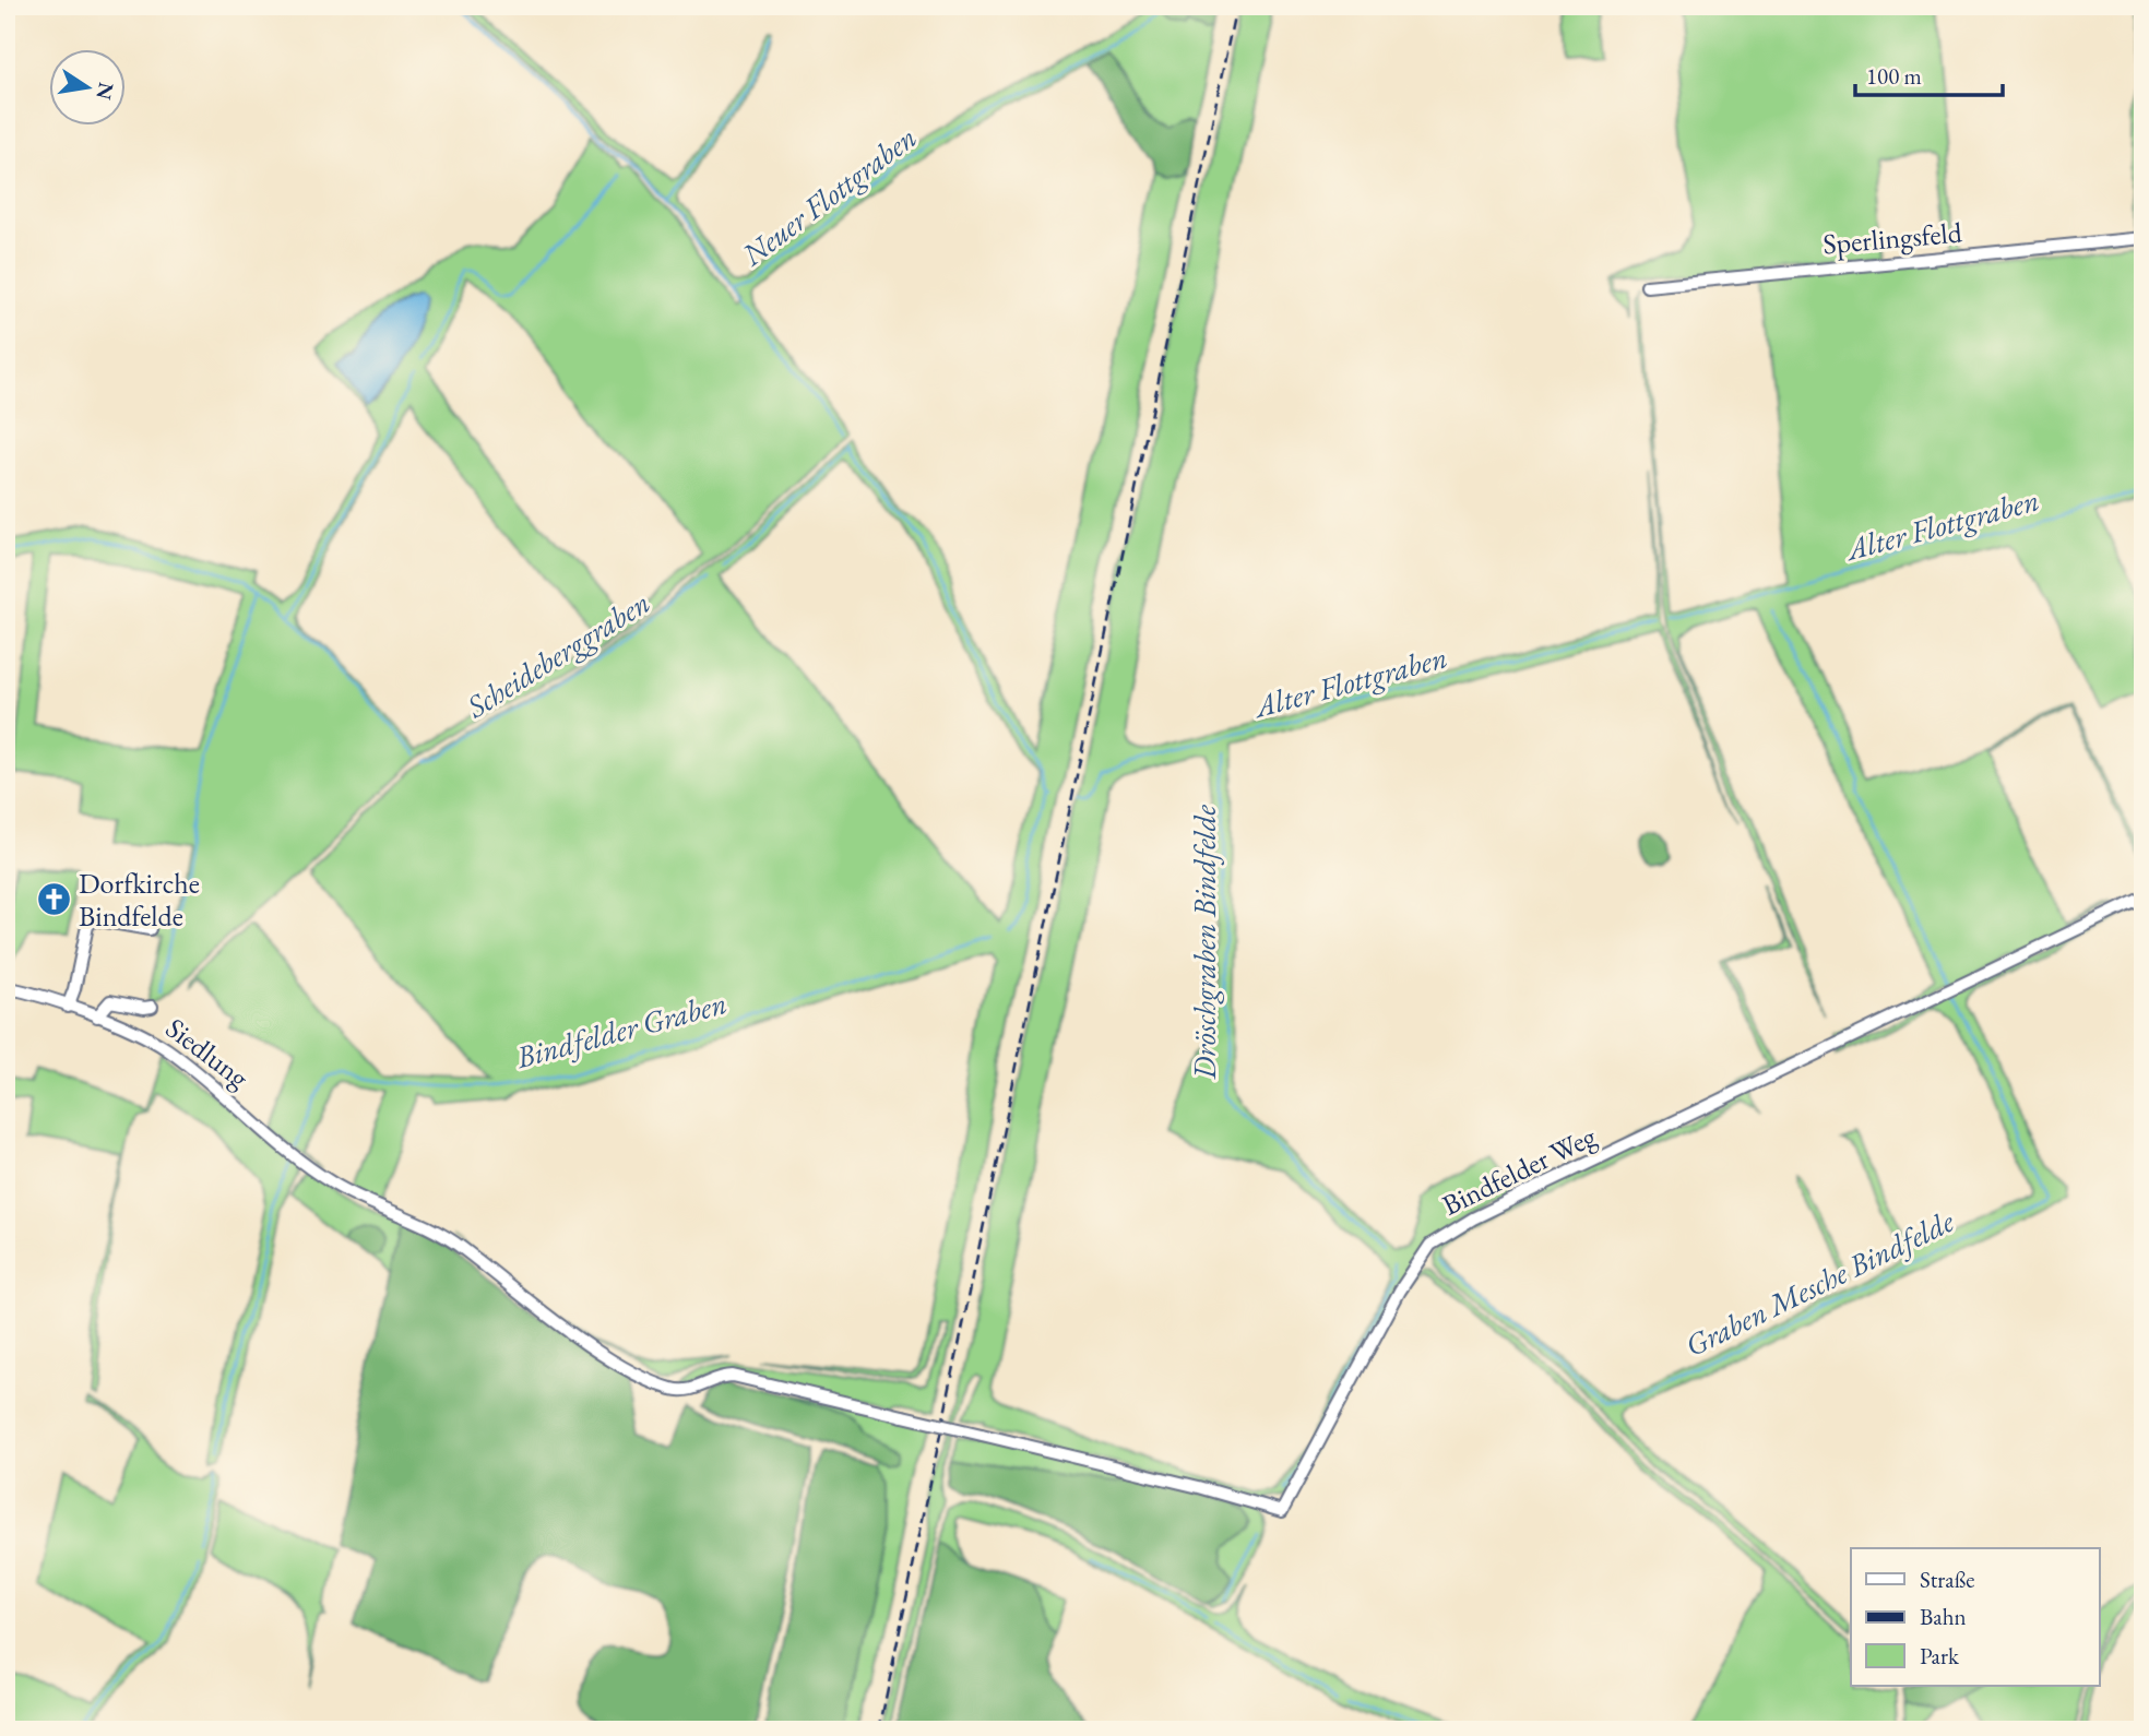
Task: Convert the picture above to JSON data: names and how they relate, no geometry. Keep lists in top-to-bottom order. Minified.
{"streets":{"street":["Sperlingsfeld","Siedlung","Bindfelder Weg"]},"crossings":[["Siedlung","Bindfelder Weg"]],"water":["Neuer Flottgraben","Alter Flottgraben","Scheideberggraben","Dröschgraben Bindfelde","Bindfelder Graben","Graben Mesche Bindfelde"],"places":{"church":["Dorfkirche Bindfelde"]},"legend":["Straße","Bahn","Park"],"scale_bar":"100 m","north":"right"}
